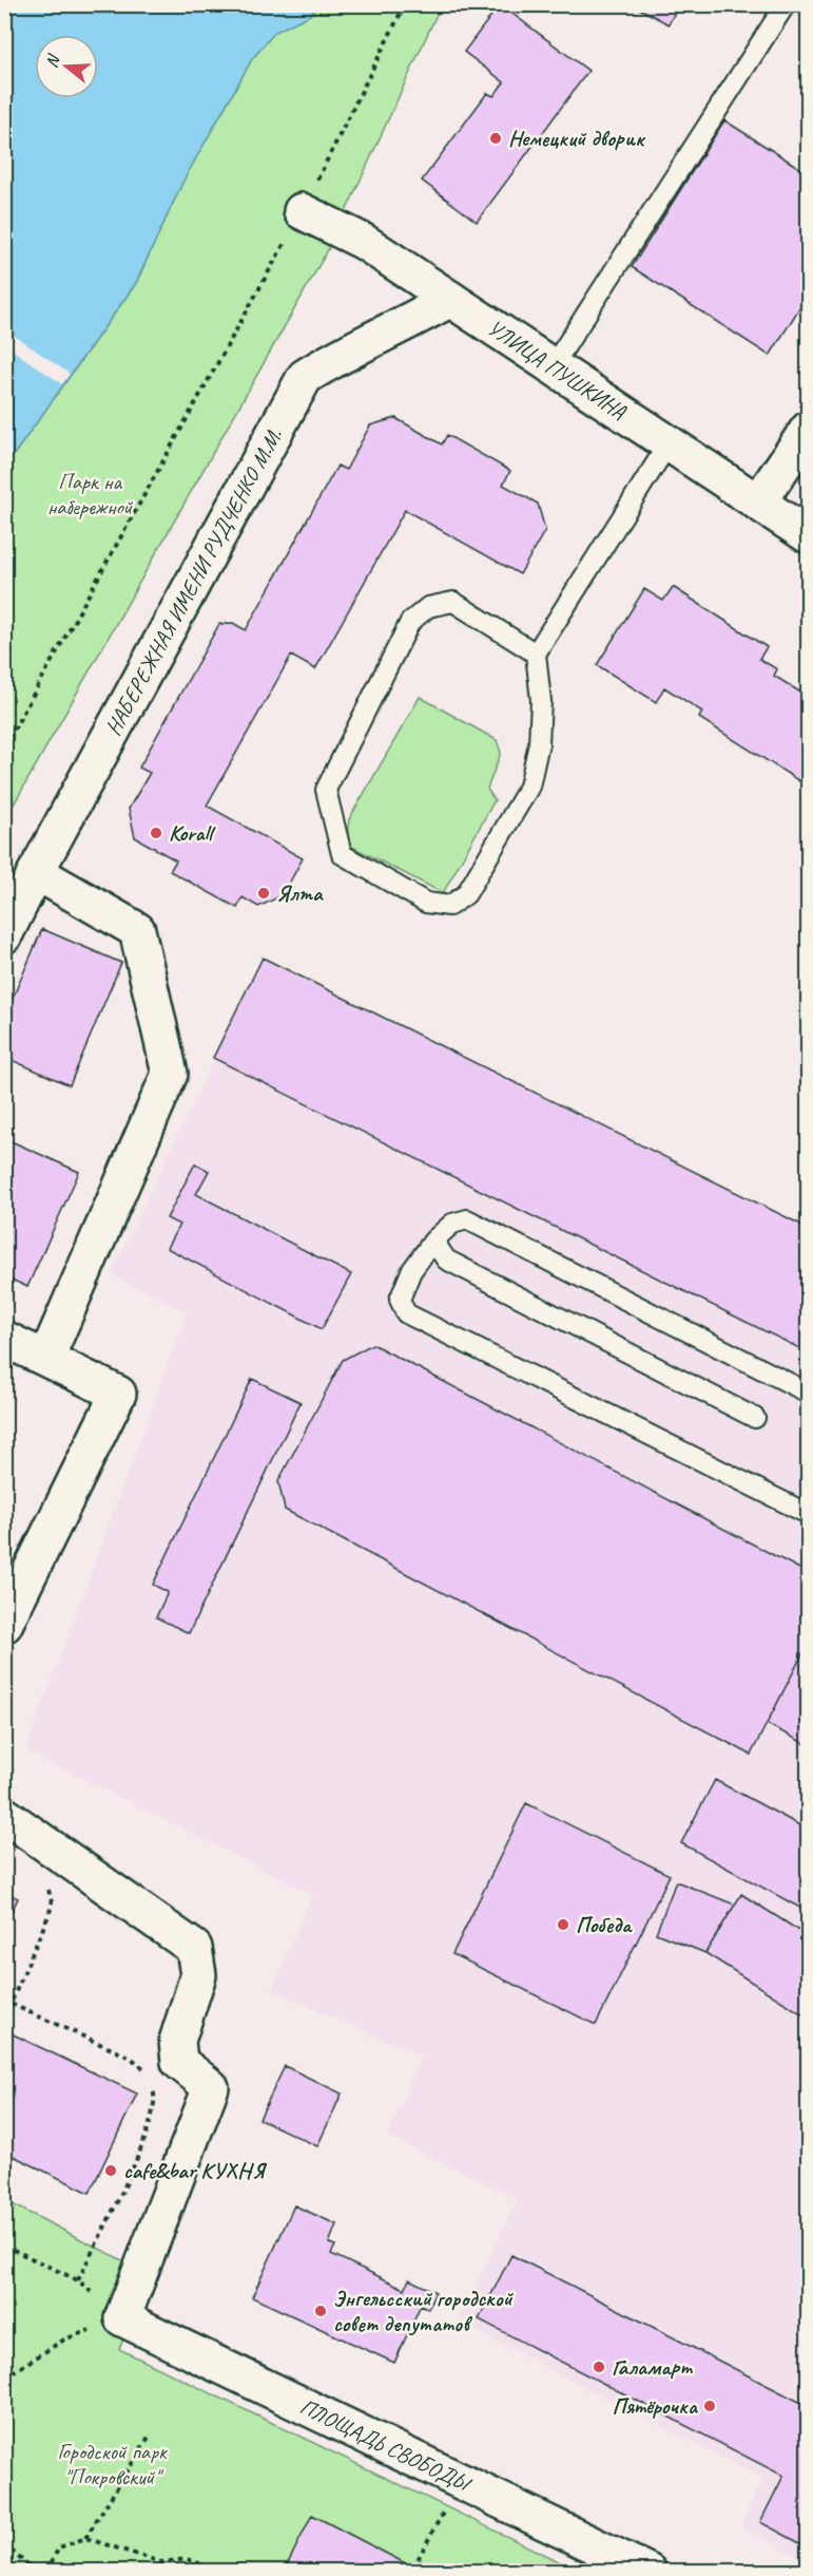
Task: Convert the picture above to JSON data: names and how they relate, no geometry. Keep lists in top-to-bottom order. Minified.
{"streets":{"street":["УЛИЦА ПУШКИНА","НАБЕРЕЖНАЯ ИМЕНИ РУДЧЕНКО М.М.","ПЛОЩАДЬ СВОБОДЫ"]},"crossings":[["УЛИЦА ПУШКИНА","НАБЕРЕЖНАЯ ИМЕНИ РУДЧЕНКО М.М."]],"parks":["Парк на набережной","Городской парк \"Покровский\""],"places":["Немецкий дворик","Korall","Ялта","Победа","cafe&bar КУХНЯ","Энгельсский городской совет депутатов","Галамарт","Пятёрочка"],"north":"left"}
